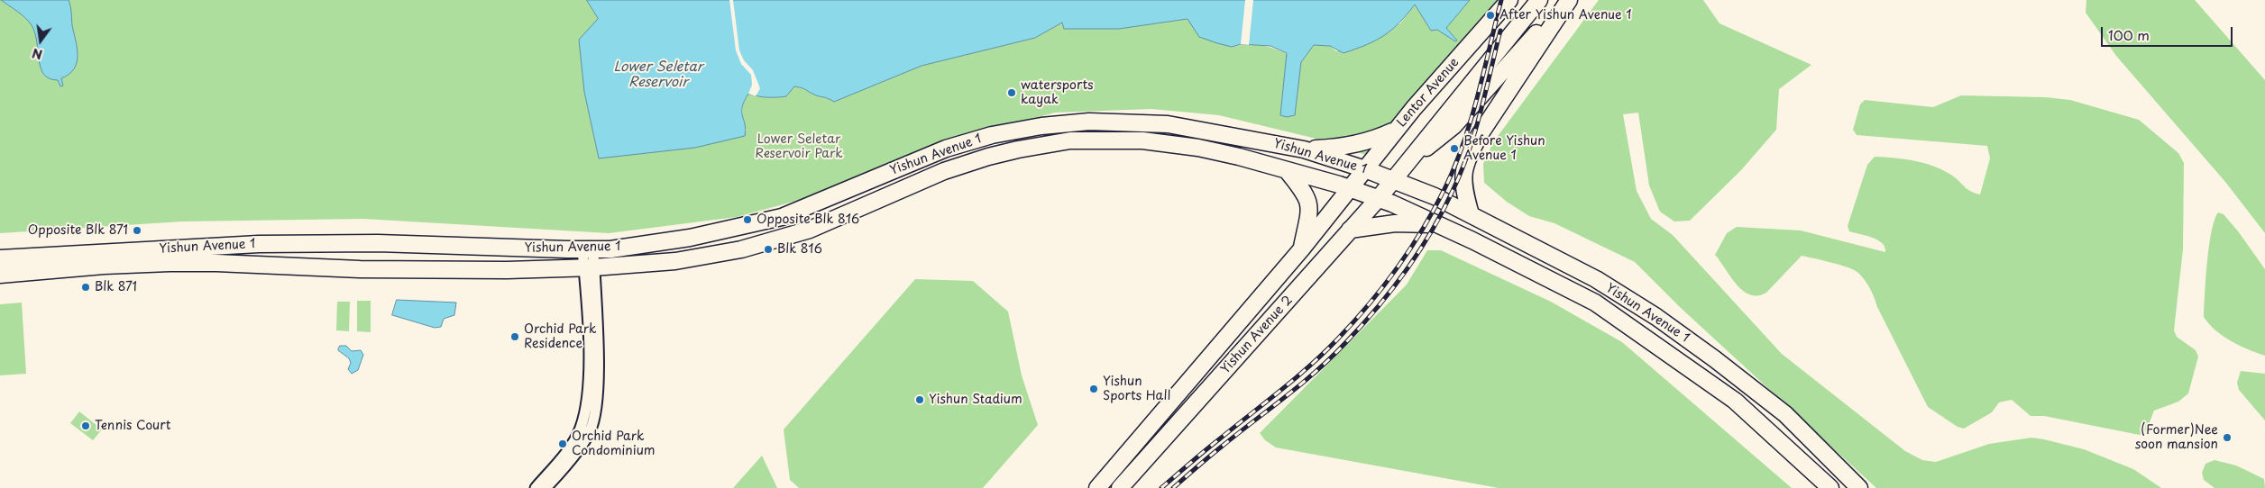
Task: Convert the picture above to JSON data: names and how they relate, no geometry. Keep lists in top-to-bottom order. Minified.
{"streets":{"main road":["Lentor Avenue","Yishun Avenue 1","Yishun Avenue 2"]},"crossings":[["Lentor Avenue","Yishun Avenue 1"],["Lentor Avenue","Yishun Avenue 2"],["Yishun Avenue 1","Yishun Avenue 2"]],"water":["Lower Seletar Reservoir"],"parks":["Lower Seletar Reservoir Park"],"places":["After Yishun Avenue 1","watersports kayak","Before Yishun Avenue 1","Opposite Blk 816","Opposite Blk 871","Blk 816","Blk 871","Orchid Park Residence","Yishun Sports Hall","Yishun Stadium","Tennis Court","(Former)Nee soon mansion","Orchid Park Condominium"],"scale_bar":"100 m","north":"bottom"}
